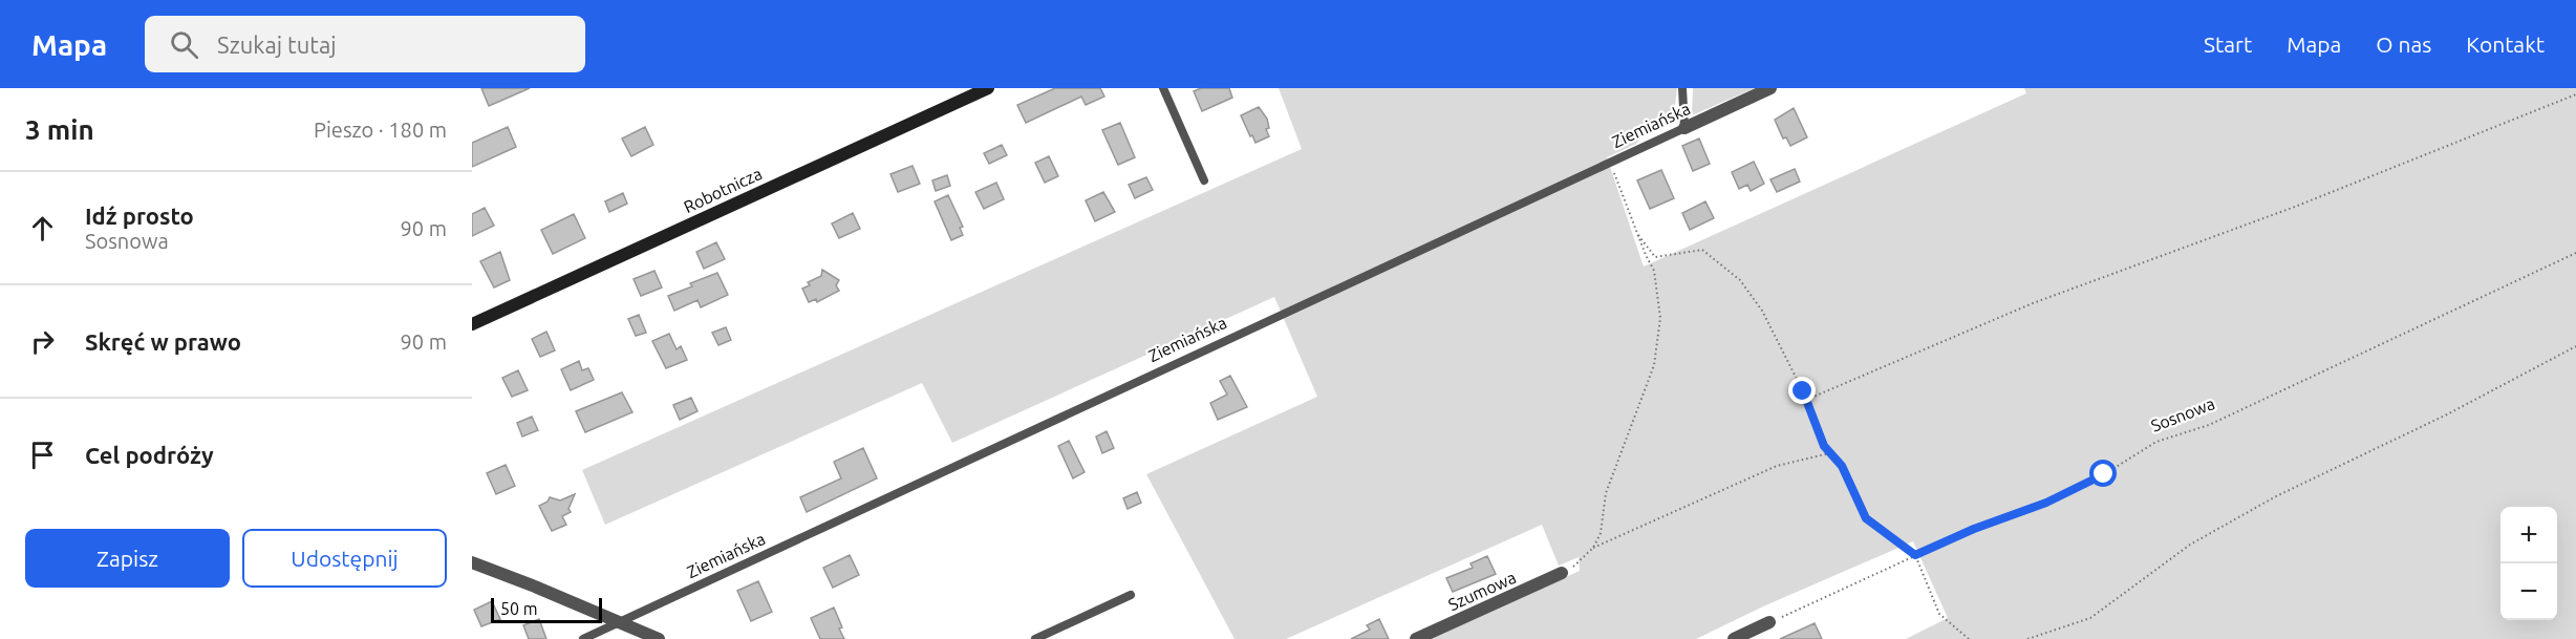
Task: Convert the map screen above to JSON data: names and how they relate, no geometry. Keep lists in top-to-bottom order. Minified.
{"streets":{"street":["Ziemiańska","Robotnicza","Szumowa"],"path":["Sosnowa"]},"scale_bar":"50 m","page":{"header":"Mapa","search":"Szukaj tutaj","nav":["Start","Mapa","O nas","Kontakt"],"heading":["3 min","Pieszo · 180 m"],"list":[["Idź prosto","Sosnowa","90 m"],["Skręć w prawo","90 m"],"Cel podróży"],"map_buttons":["+","−"],"buttons":["Zapisz","Udostępnij"],"scale":"50 m"}}
